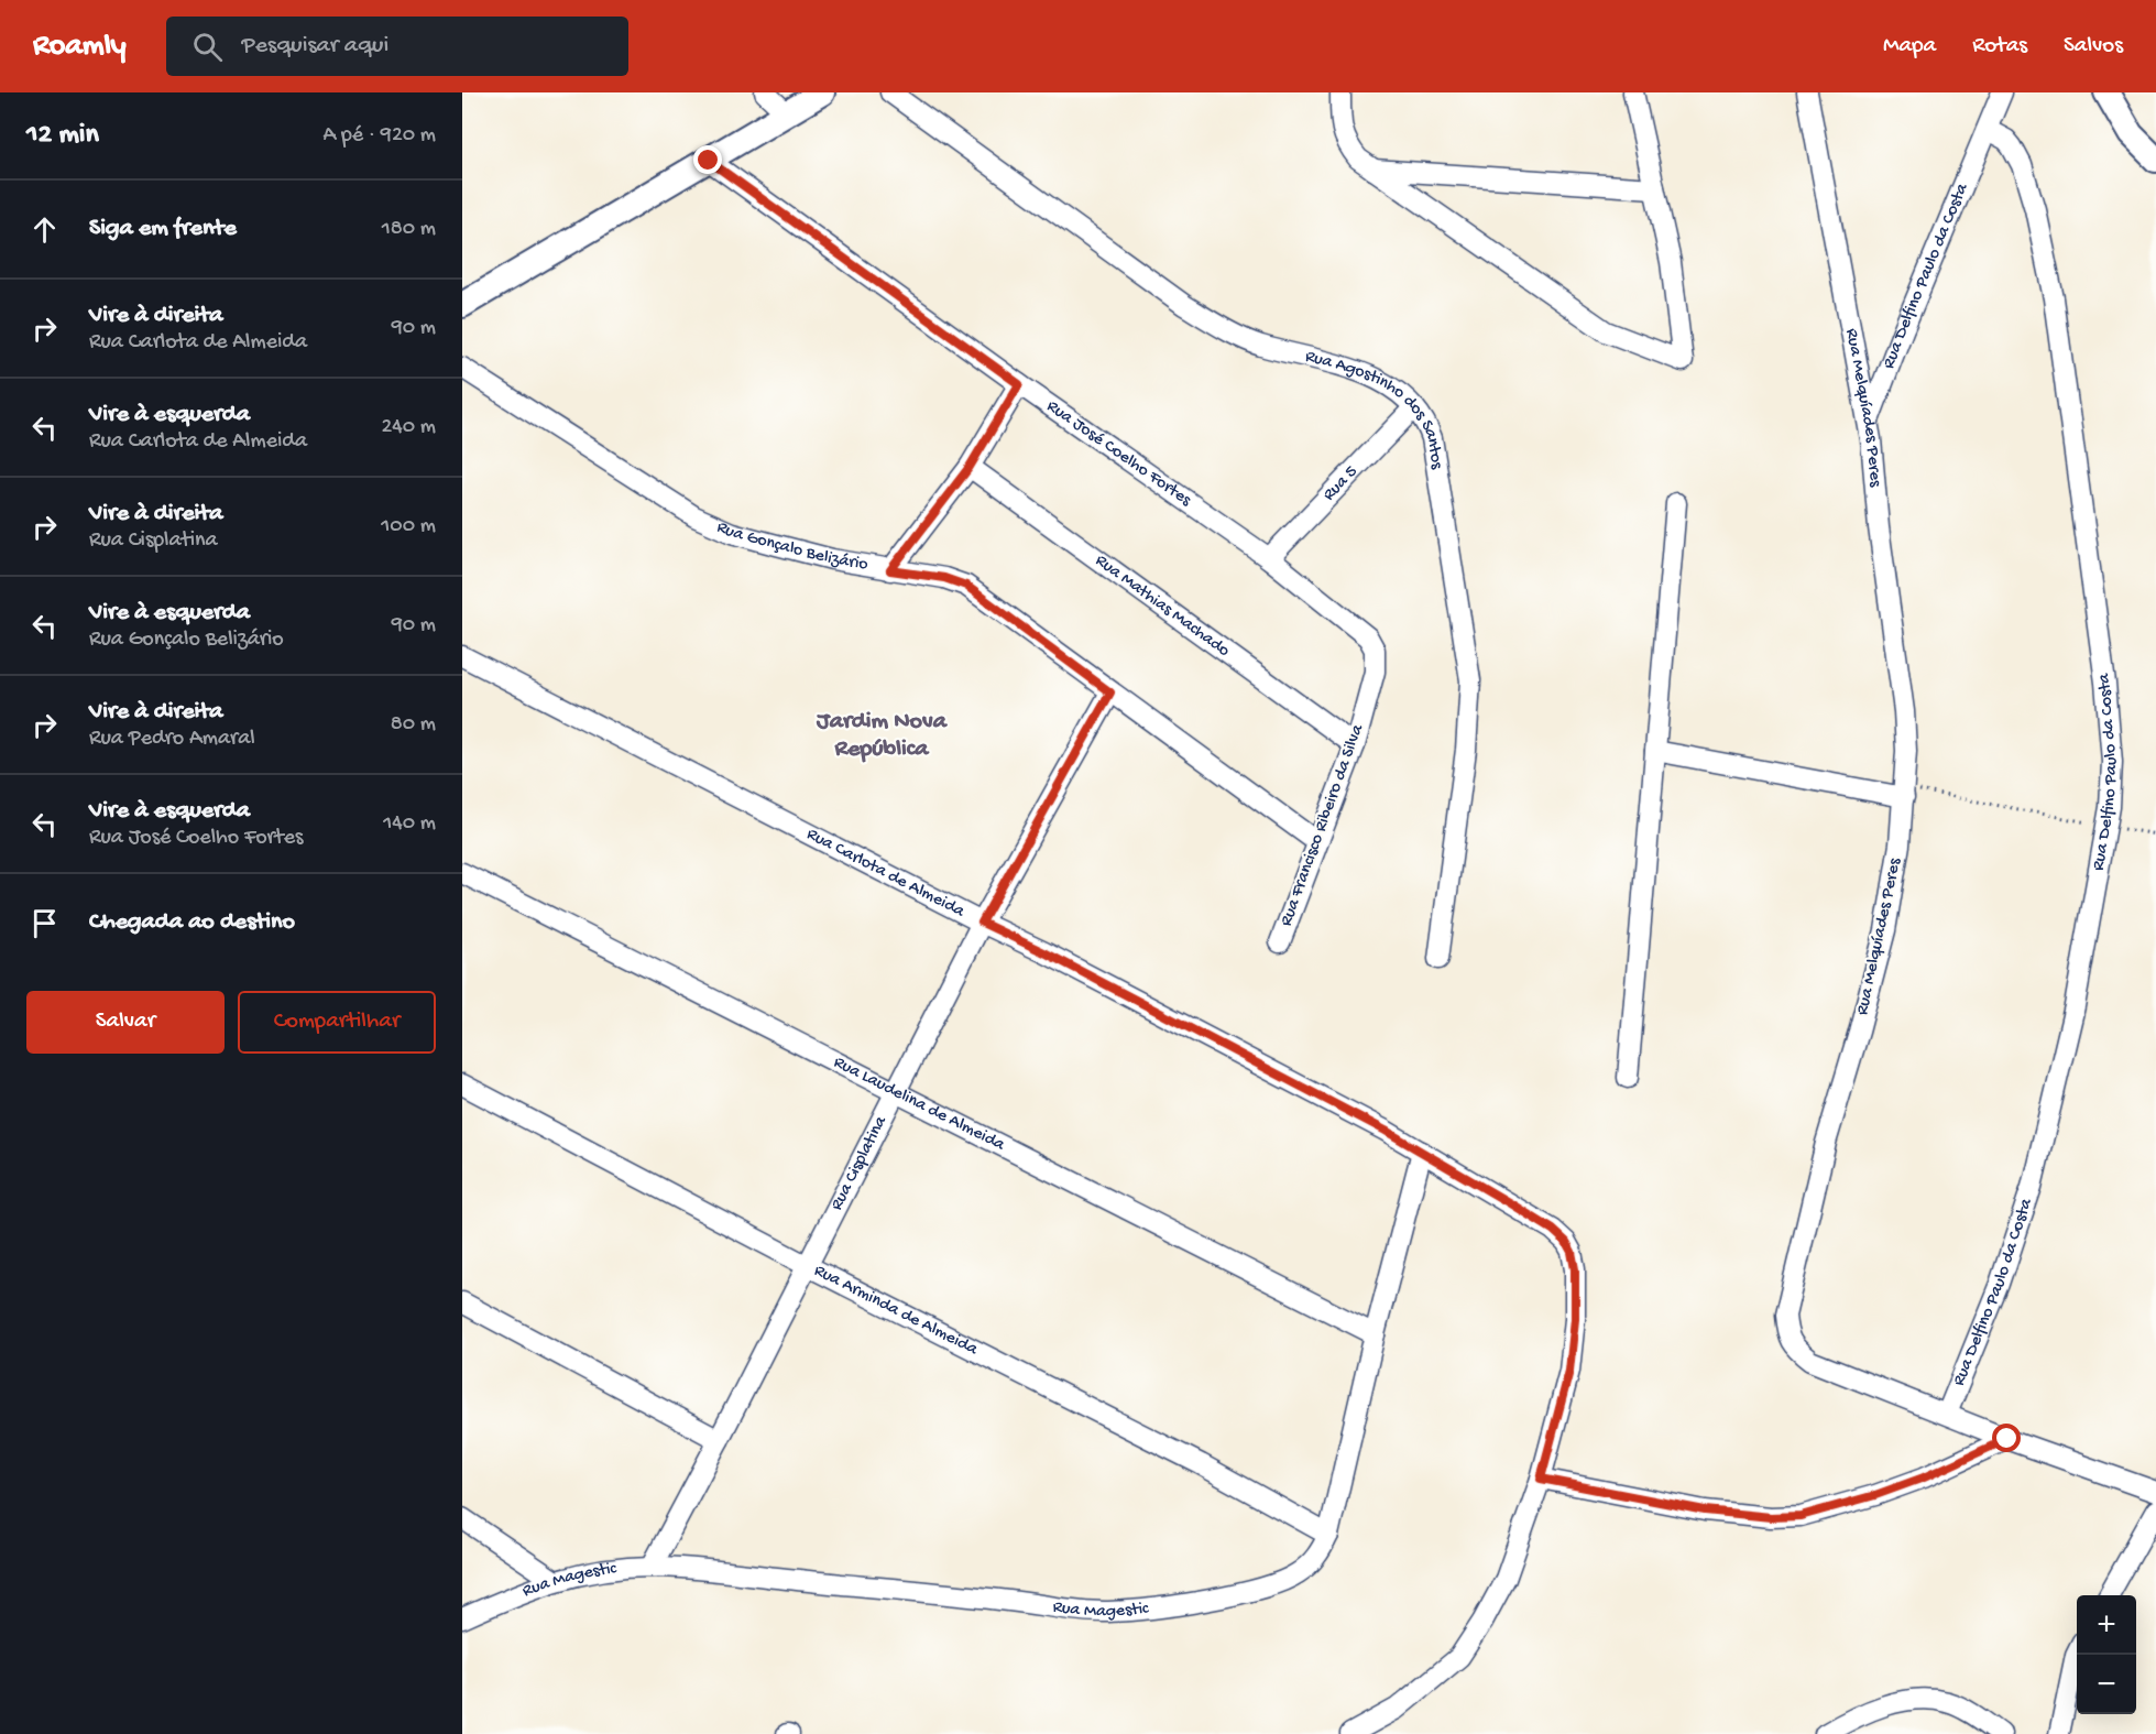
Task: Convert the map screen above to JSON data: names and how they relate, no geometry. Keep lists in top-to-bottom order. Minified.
{"streets":{"street":["Rua Delfino Paulo da Costa","Rua Melquíades Peres","Rua Agostinho dos Santos","Rua José Coelho Fortes","Rua 5","Rua Gonçalo Belizário","Rua Mathias Machado","Rua Francisco Ribeiro da Silva","Rua Carlota de Almeida","Rua Laudelina de Almeida","Rua Cisplatina","Rua Arminda de Almeida","Rua Magestic"]},"crossings":[["Rua Delfino Paulo da Costa","Rua Melquíades Peres"],["Rua Agostinho dos Santos","Rua 5"],["Rua José Coelho Fortes","Rua 5"],["Rua José Coelho Fortes","Rua Francisco Ribeiro da Silva"],["Rua Gonçalo Belizário","Rua Francisco Ribeiro da Silva"],["Rua Gonçalo Belizário","Rua Cisplatina"],["Rua Mathias Machado","Rua Francisco Ribeiro da Silva"],["Rua Carlota de Almeida","Rua Cisplatina"],["Rua Carlota de Almeida","Rua Magestic"],["Rua Laudelina de Almeida","Rua Cisplatina"],["Rua Laudelina de Almeida","Rua Magestic"],["Rua Cisplatina","Rua Arminda de Almeida"],["Rua Cisplatina","Rua Magestic"],["Rua Arminda de Almeida","Rua Magestic"]],"districts":["Jardim Nova República"],"page":{"header":"Roamly","search":"Pesquisar aqui","nav":["Mapa","Rotas","Salvos"],"heading":["12 min","A pé · 920 m"],"list":[["Siga em frente","180 m"],["Vire à direita","Rua Carlota de Almeida","90 m"],["Vire à esquerda","Rua Carlota de Almeida","240 m"],["Vire à direita","Rua Cisplatina","100 m"],["Vire à esquerda","Rua Gonçalo Belizário","90 m"],["Vire à direita","Rua Pedro Amaral","80 m"],["Vire à esquerda","Rua José Coelho Fortes","140 m"],"Chegada ao destino"],"buttons":["Salvar","Compartilhar"],"map_buttons":["+","−"]}}
